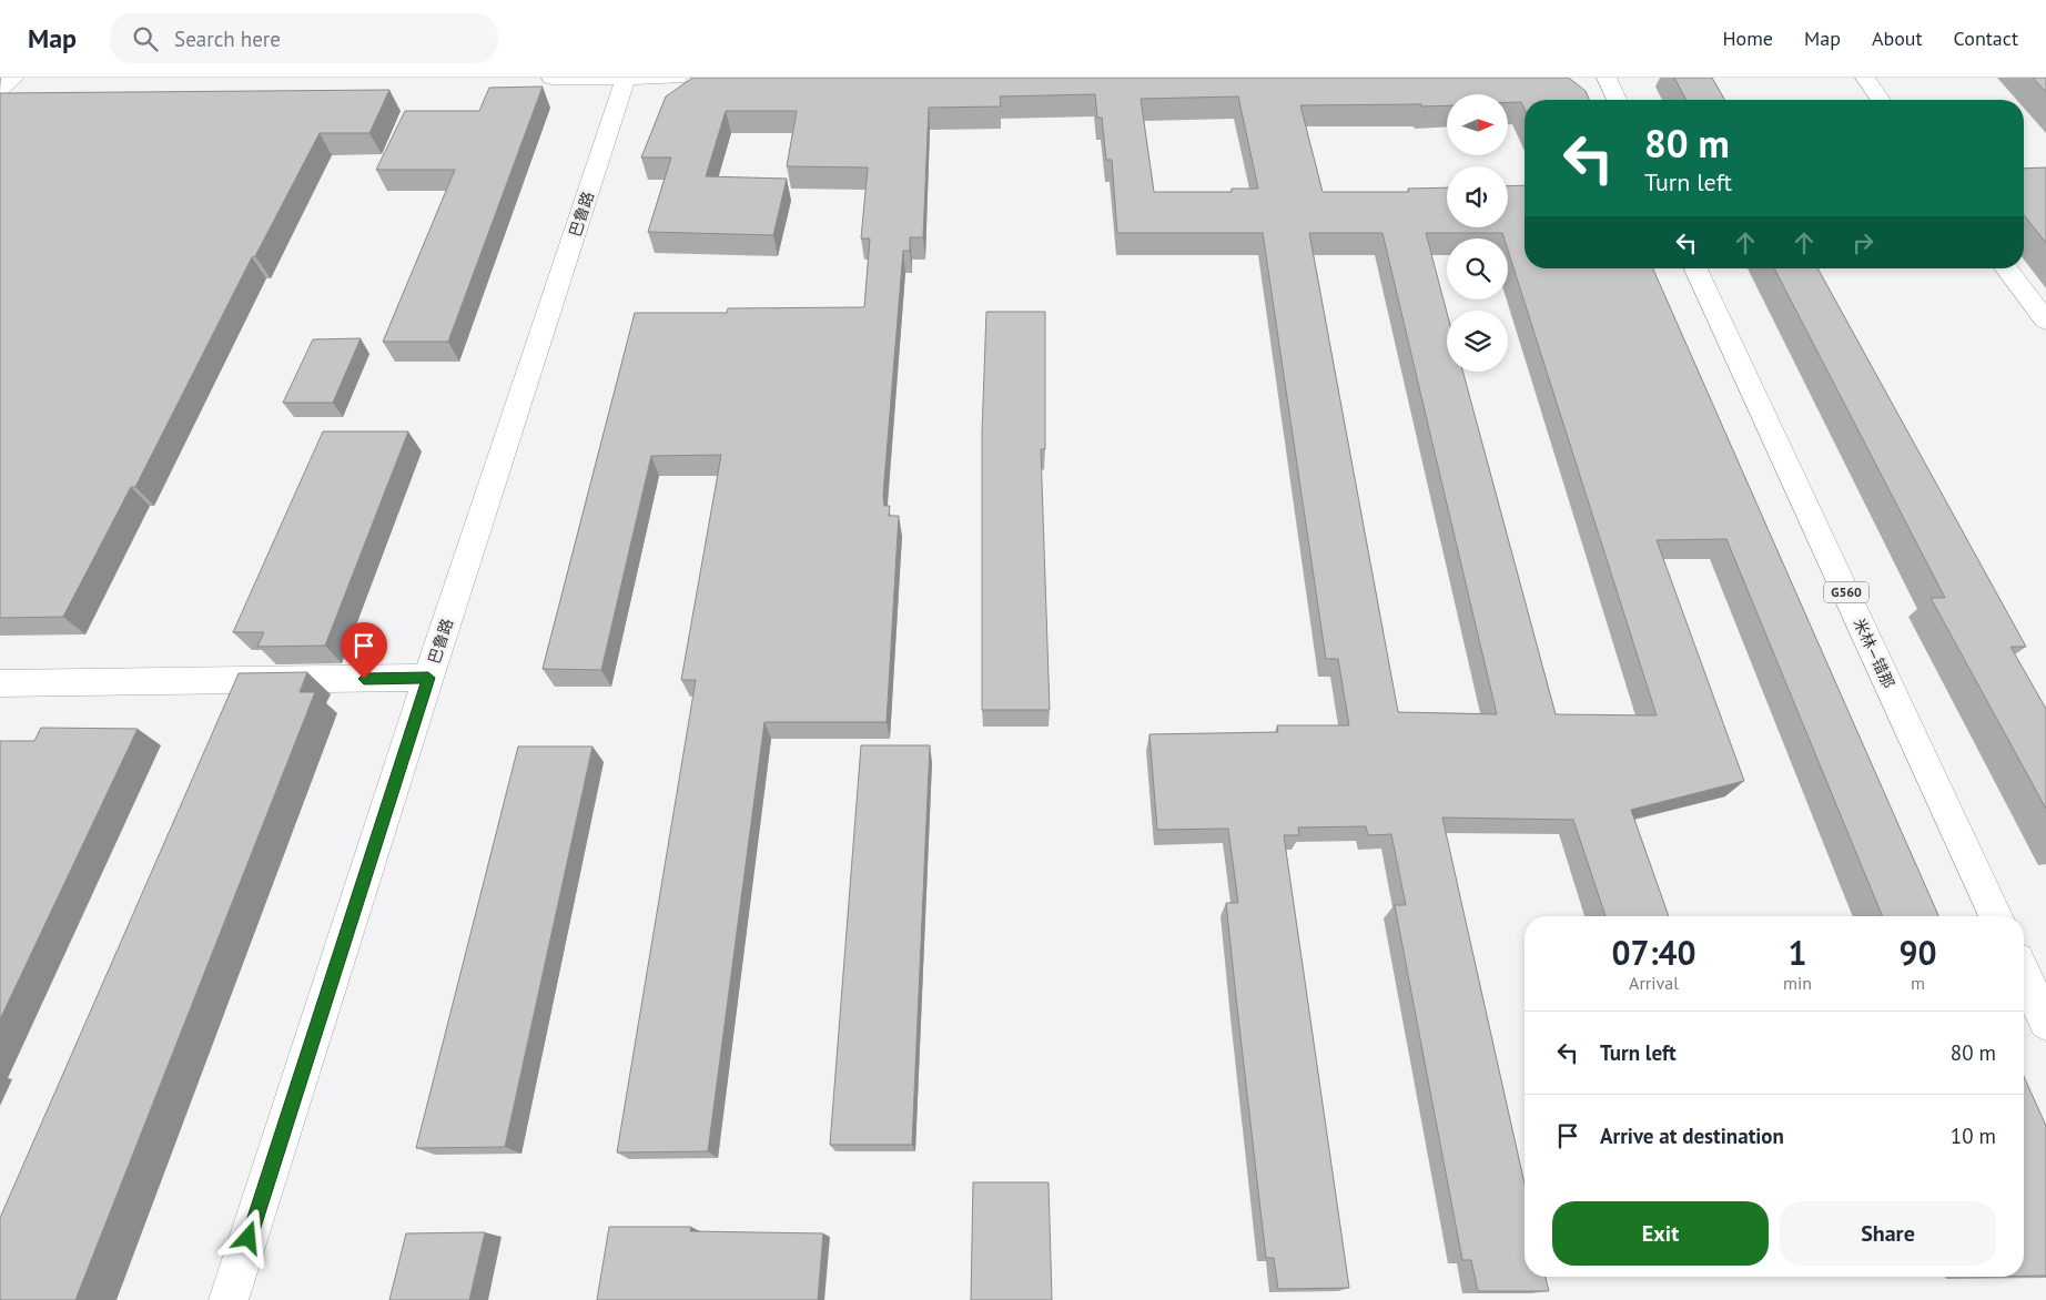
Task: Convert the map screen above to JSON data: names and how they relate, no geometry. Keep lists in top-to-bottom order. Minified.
{"streets":{"main road":["巴鲁路","G560","米林—错那"]},"north":"right","page":{"header":"Map","search":"Search here","nav":["Home","Map","About","Contact"],"turn":["80 m","Turn left"],"eta":["07:40","Arrival","1","min","90","m"],"list":[{"name":"Turn left","value":"80 m"},{"name":"Arrive at destination","value":"10 m"}],"buttons":["Exit","Share"]}}
